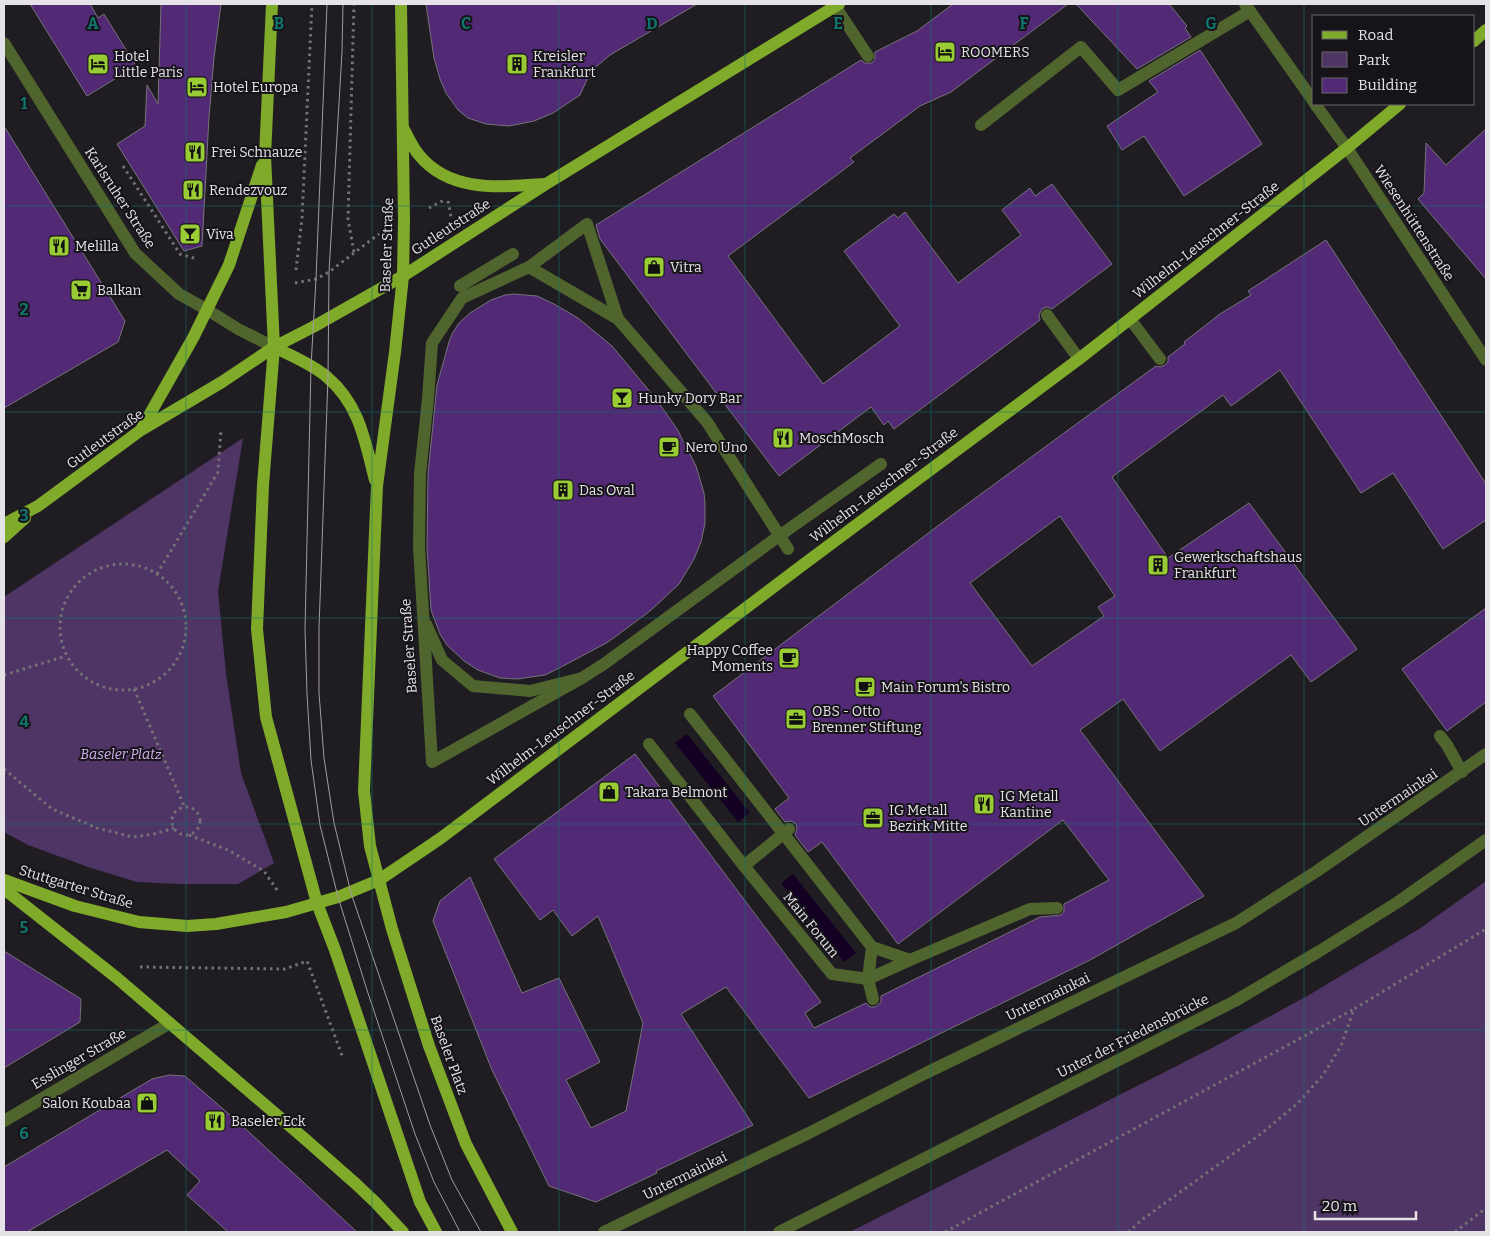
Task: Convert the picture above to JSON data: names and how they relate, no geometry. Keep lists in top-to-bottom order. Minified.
{"streets":{"main road":["Gutleutstraße","Wilhelm-Leuschner-Straße","Baseler Straße","Stuttgarter Straße","Baseler Platz"],"street":["Karlsruher Straße","Wiesenhüttenstraße","Untermainkai","Main Forum","Unter der Friedensbrücke","Esslinger Straße"]},"crossings":[["Karlsruher Straße","Gutleutstraße"],["Wiesenhüttenstraße","Wilhelm-Leuschner-Straße"],["Gutleutstraße","Baseler Straße"],["Wilhelm-Leuschner-Straße","Baseler Straße"],["Wilhelm-Leuschner-Straße","Baseler Platz"],["Baseler Straße","Baseler Platz"],["Stuttgarter Straße","Esslinger Straße"]],"parks":["Baseler Platz"],"places":{"hotel":["ROOMERS","Hotel Little Paris","Hotel Europa"],"building":["Kreisler Frankfurt","Das Oval","Gewerkschaftshaus Frankfurt"],"restaurant":["Frei Schnauze","Rendezvouz","Melilla","MoschMosch","IG Metall Kantine","Baseler Eck"],"bar":["Viva","Hunky Dory Bar"],"shop":["Vitra","Takara Belmont","Salon Koubaa"],"supermarket":["Balkan"],"cafe":["Nero Uno","Happy Coffee Moments","Main Forum's Bistro"],"office":["OBS - Otto Brenner Stiftung","IG Metall Bezirk Mitte"]},"legend":["Road","Park","Building"],"scale_bar":"20 m","grid":{"columns":["A","B","C","D","E","F","G"],"rows":["1","2","3","4","5","6"]}}
